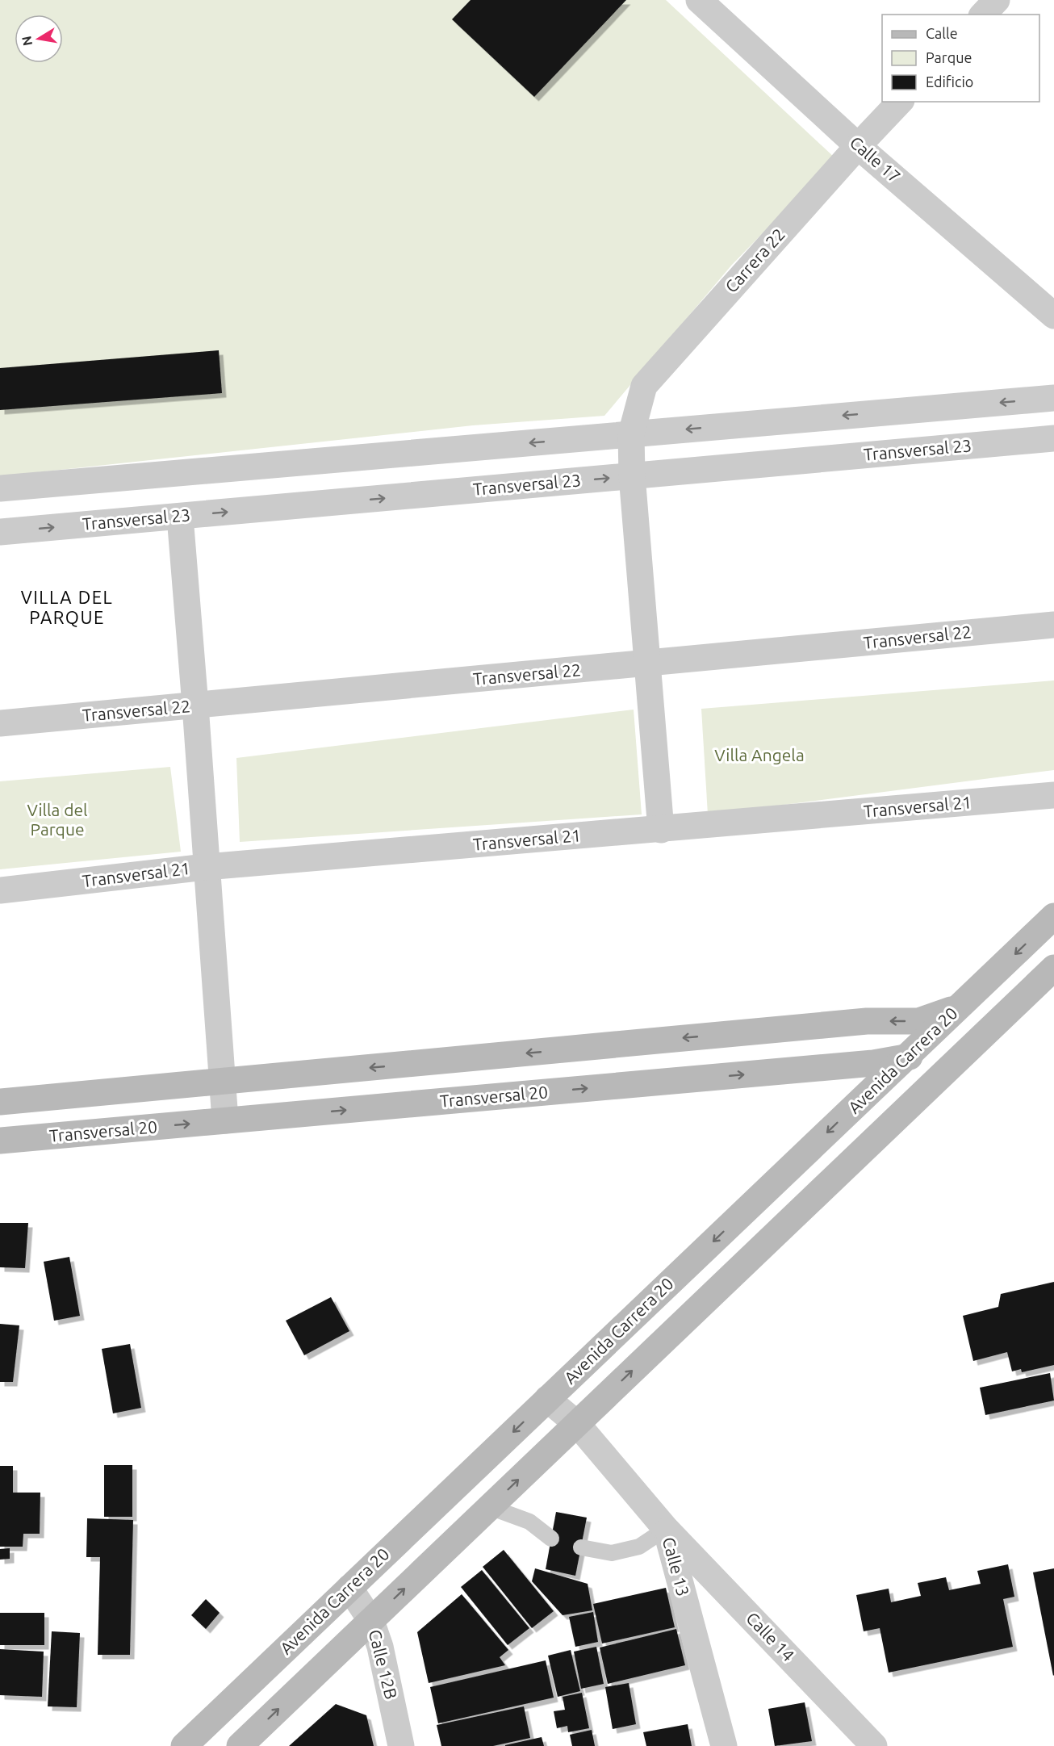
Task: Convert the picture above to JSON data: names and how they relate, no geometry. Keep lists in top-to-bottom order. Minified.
{"streets":{"main road":["Avenida Carrera 20","Transversal 20"],"street":["Calle 17","Carrera 22","Transversal 23","Transversal 22","Transversal 21","Calle 13","Calle 14","Calle 12B"]},"crossings":[["Calle 17","Carrera 22"],["Carrera 22","Transversal 23"],["Carrera 22","Transversal 22"],["Carrera 22","Transversal 21"],["Avenida Carrera 20","Transversal 20"],["Avenida Carrera 20","Calle 13"],["Avenida Carrera 20","Calle 12B"],["Calle 13","Calle 14"]],"districts":["VILLA DEL PARQUE"],"parks":["Villa Angela","Villa del Parque"],"legend":["Calle","Parque","Edificio"],"north":"left"}
